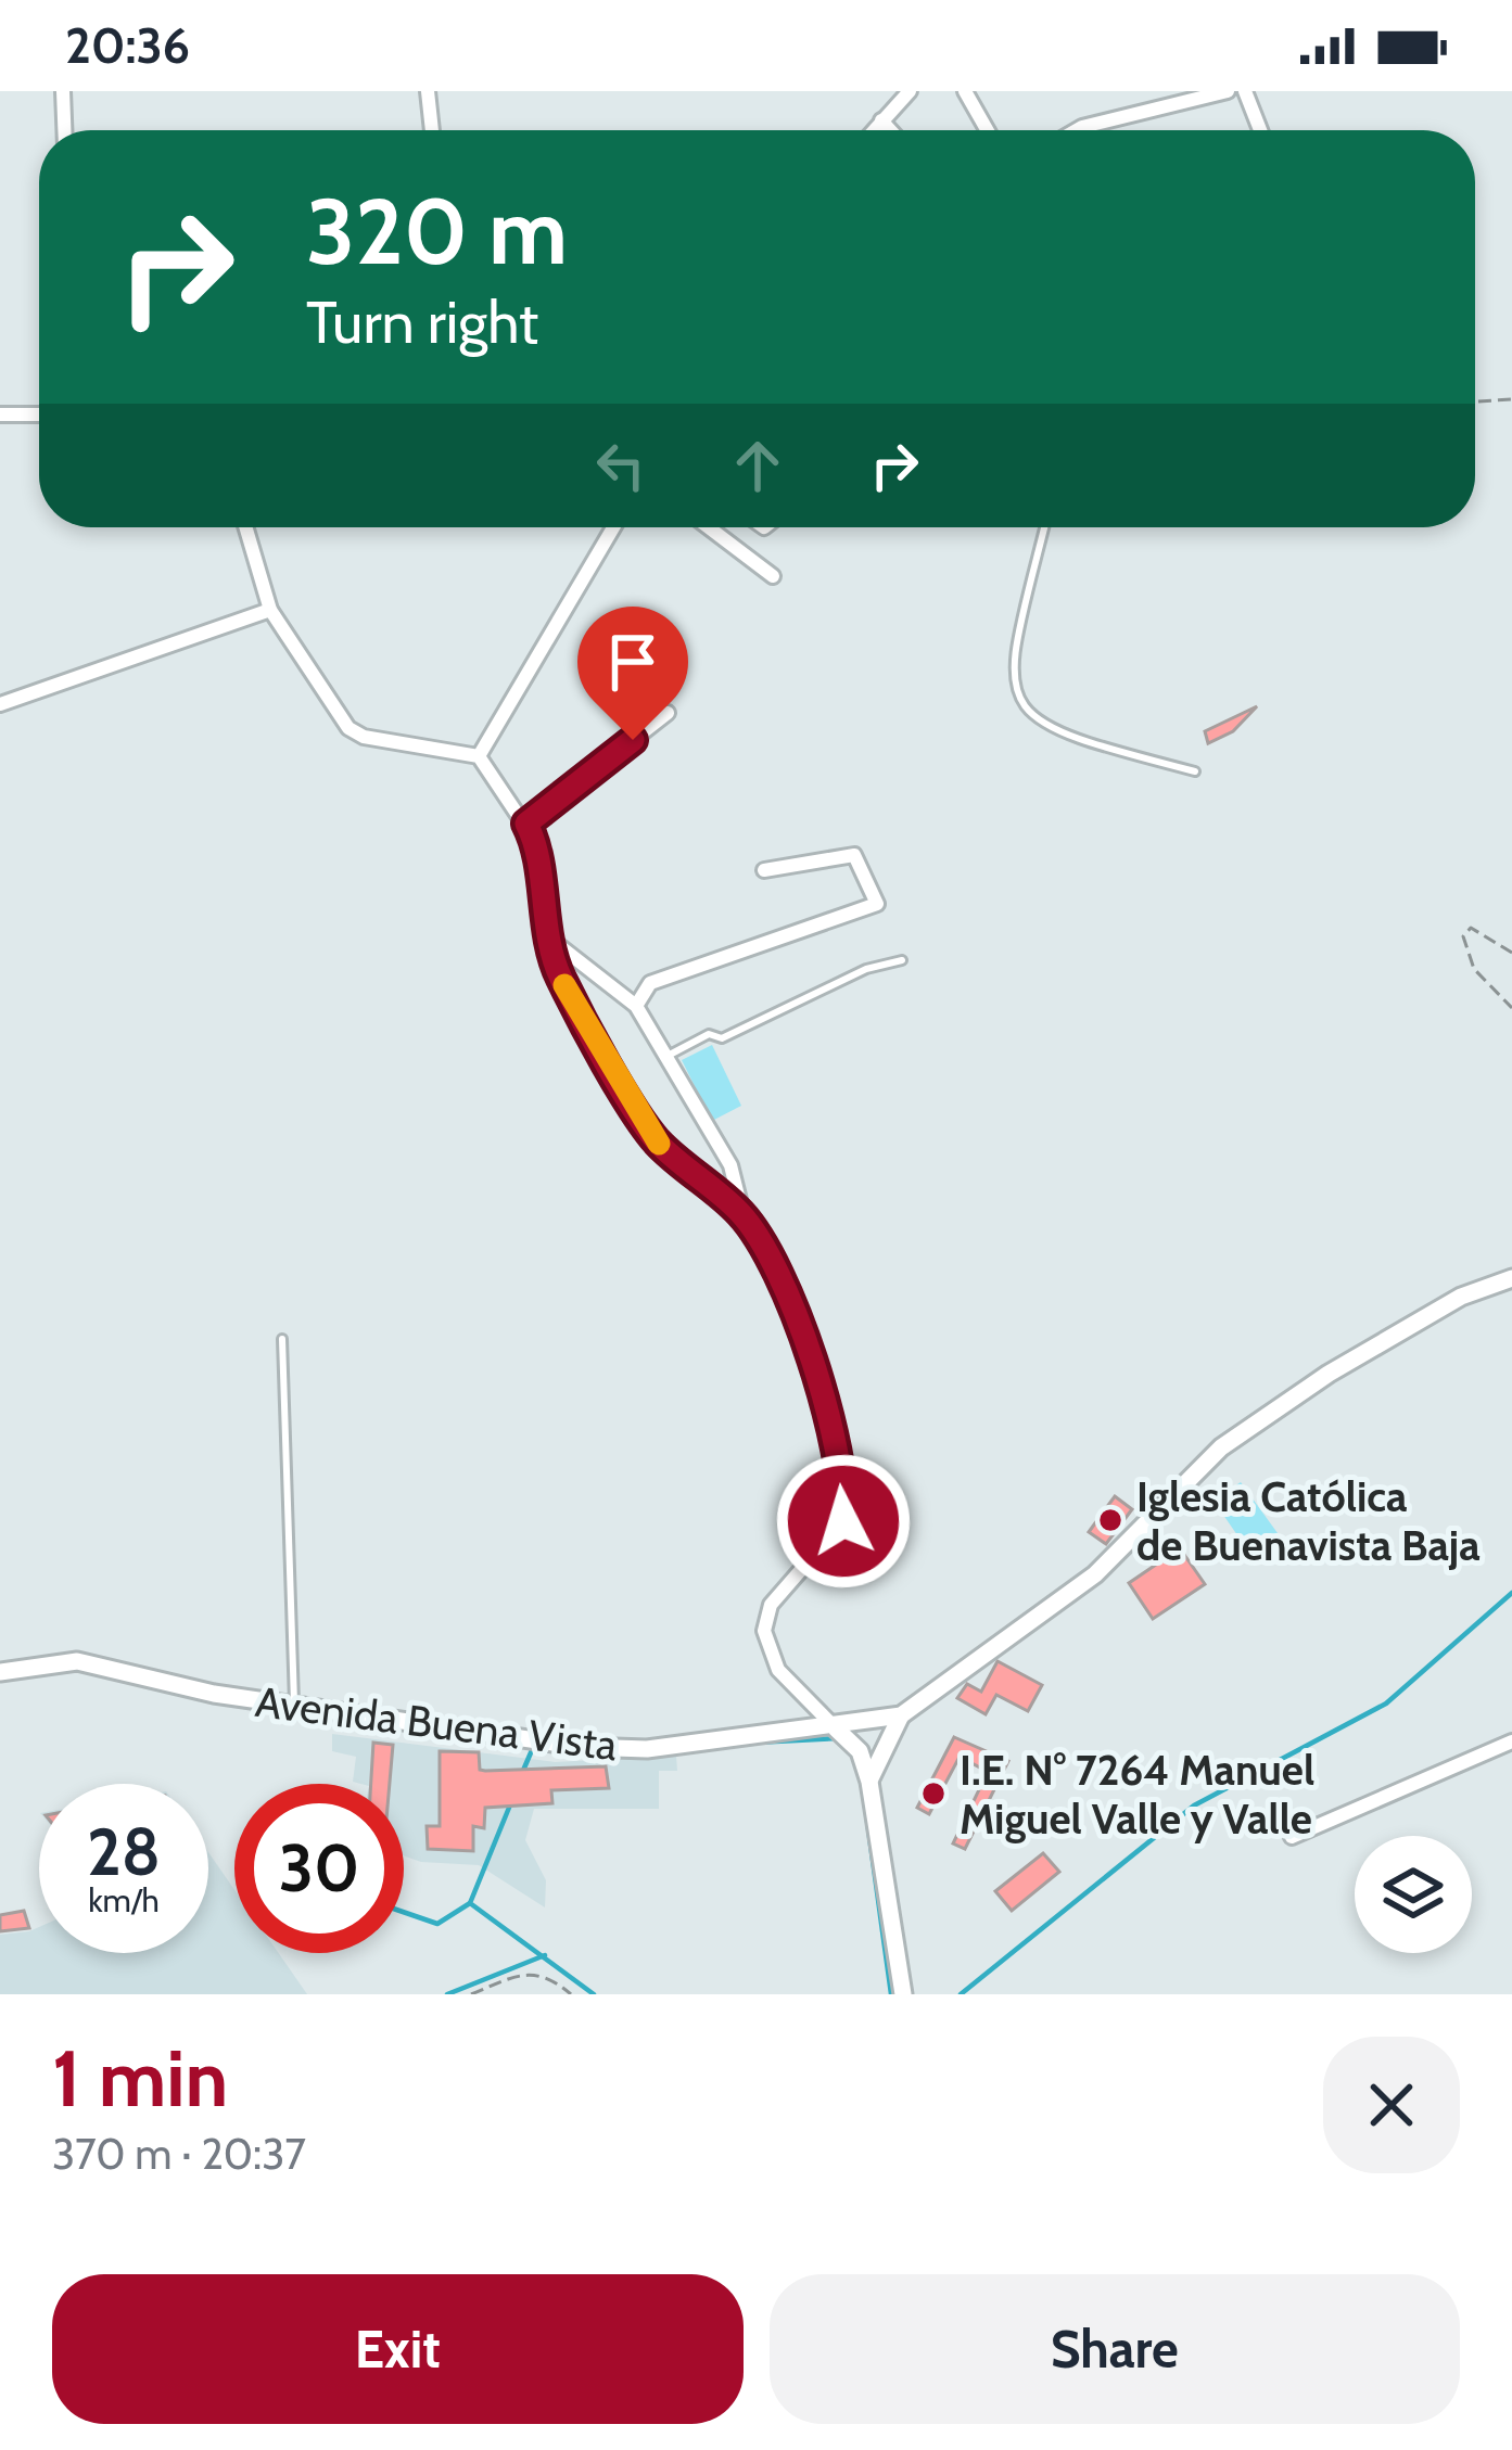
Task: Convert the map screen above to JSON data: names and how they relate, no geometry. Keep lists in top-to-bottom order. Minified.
{"streets":{"street":["Avenida Buena Vista"]},"places":["Iglesia Católica de Buenavista Baja","I.E. N° 7264 Manuel Miguel Valle y Valle"],"page":{"status":"20:36","turn":["320 m","Turn right"],"speed":"28 km/h","limit":"30","heading":["1 min","370 m · 20:37"],"buttons":["Exit","Share"]}}
